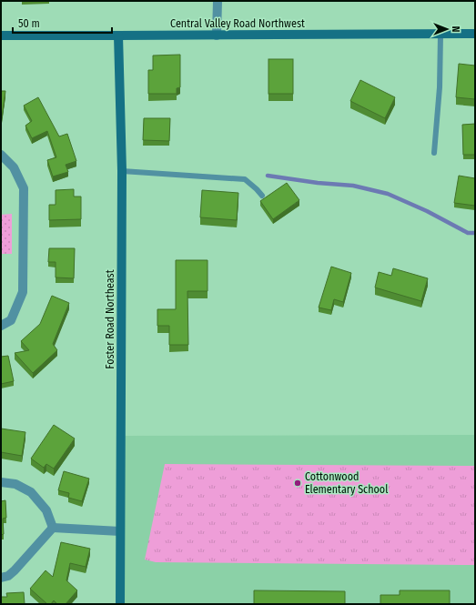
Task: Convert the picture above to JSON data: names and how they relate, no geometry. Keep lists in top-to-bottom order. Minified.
{"streets":{"street":["Central Valley Road Northwest","Foster Road Northeast"]},"crossings":[["Central Valley Road Northwest","Foster Road Northeast"]],"places":["Cottonwood Elementary School"],"scale_bar":"50 m","north":"right"}
